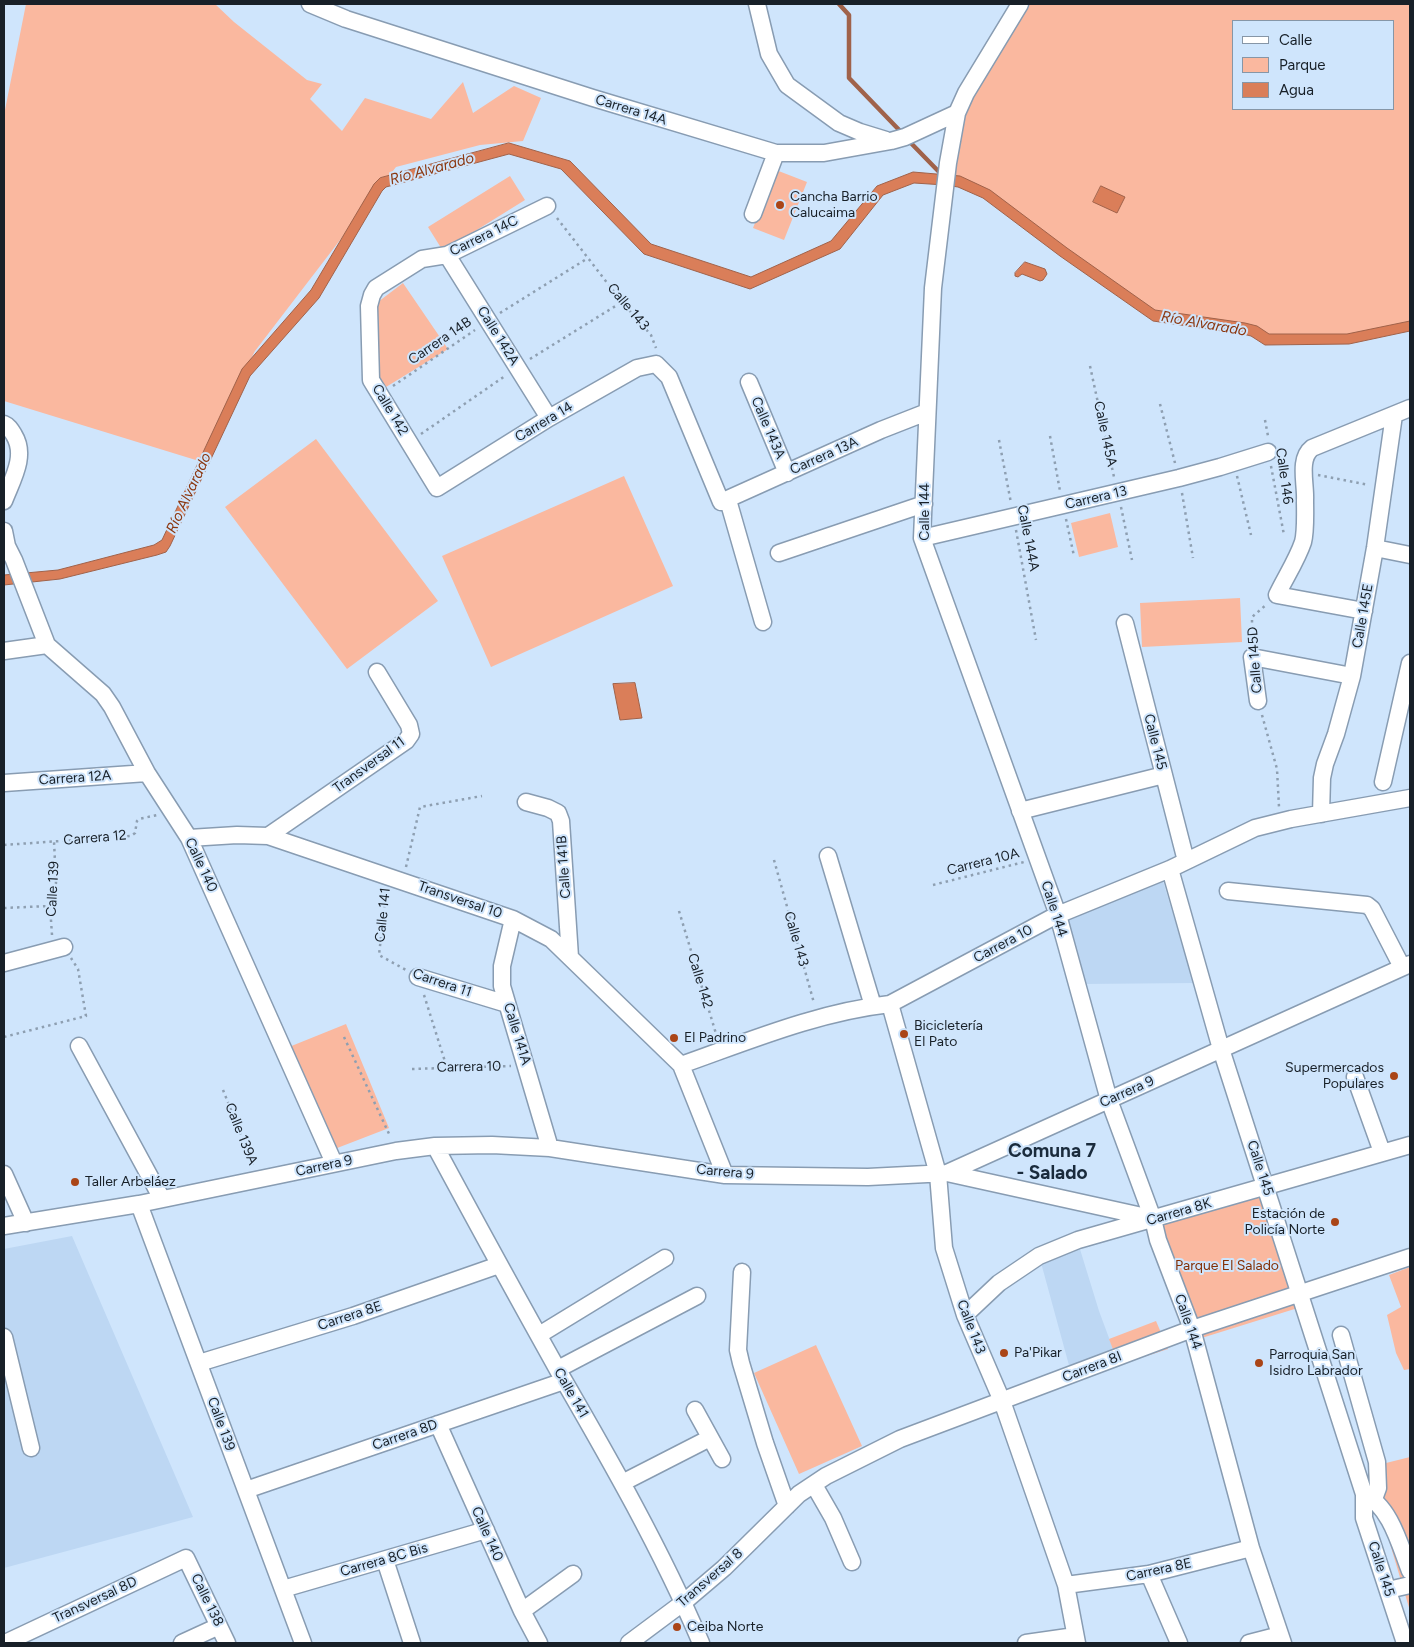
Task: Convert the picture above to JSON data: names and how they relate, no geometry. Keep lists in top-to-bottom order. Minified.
{"streets":{"street":["Carrera 14A","Carrera 14C","Calle 143","Calle 142A","Calle 142","Carrera 14","Calle 143A","Carrera 13A","Carrera 13","Calle 144","Calle 145E","Calle 145D","Calle 145","Transversal 11","Carrera 12A","Calle 140","Calle 141B","Calle 139","Transversal 10","Calle 141","Carrera 10","Carrera 11","Calle 141A","Carrera 9","Carrera 8K","Carrera 8E","Carrera 8I","Carrera 8D","Carrera 8C Bis","Transversal 8","Transversal 8D","Calle 138"],"path":["Carrera 14B","Calle 145A","Calle 146","Calle 144A","Carrera 12","Carrera 10A","Calle 139A"]},"crossings":[["Carrera 14A","Calle 144"],["Carrera 14C","Calle 143"],["Carrera 14C","Calle 142A"],["Carrera 14C","Calle 142"],["Calle 143","Carrera 14B"],["Calle 143","Carrera 14"],["Calle 143","Carrera 10"],["Calle 143","Carrera 9"],["Calle 143","Carrera 8K"],["Calle 143","Carrera 8E"],["Calle 143","Carrera 8I"],["Calle 142A","Carrera 14B"],["Calle 142A","Carrera 14"],["Carrera 14B","Calle 142"],["Calle 142","Carrera 14"],["Calle 142","Carrera 10"],["Calle 143A","Carrera 13A"],["Calle 145A","Carrera 13"],["Carrera 13A","Calle 144"],["Calle 146","Carrera 13"],["Carrera 13","Calle 144"],["Carrera 13","Calle 144A"],["Calle 144","Carrera 10A"],["Calle 144","Carrera 10"],["Calle 144","Carrera 9"],["Calle 144","Carrera 8K"],["Calle 144","Carrera 8E"],["Calle 144","Carrera 8I"],["Calle 145E","Carrera 10"],["Calle 145D","Carrera 10"],["Calle 145","Carrera 10"],["Calle 145","Carrera 9"],["Calle 145","Carrera 8K"],["Calle 145","Carrera 8I"],["Transversal 11","Transversal 10"],["Carrera 12A","Calle 140"],["Carrera 12","Calle 140"],["Carrera 12","Calle 139"],["Calle 140","Transversal 10"],["Calle 140","Carrera 9"],["Calle 140","Carrera 8D"],["Calle 140","Carrera 8C Bis"],["Calle 141B","Transversal 10"],["Calle 139","Carrera 9"],["Calle 139","Carrera 8E"],["Calle 139","Carrera 8D"],["Calle 139","Carrera 8C Bis"],["Transversal 10","Calle 141"],["Transversal 10","Carrera 10"],["Transversal 10","Calle 141A"],["Calle 141","Carrera 11"],["Calle 141","Carrera 9"],["Calle 141","Carrera 8E"],["Calle 141","Carrera 8D"],["Calle 141","Transversal 8"],["Carrera 10","Calle 141A"],["Carrera 11","Calle 141A"],["Calle 141A","Carrera 9"],["Carrera 9","Calle 139A"],["Carrera 8I","Transversal 8"],["Transversal 8D","Calle 138"]],"districts":["Comuna 7 - Salado"],"water":["Río Alvarado"],"parks":["Parque El Salado"],"places":["Cancha Barrio Calucaima","Bicicletería El Pato","El Padrino","Supermercados Populares","Taller Arbeláez","Estación de Policía Norte","Pa'Pikar","Parroquia San Isidro Labrador","Ceiba Norte"],"legend":["Calle","Parque","Agua"]}
